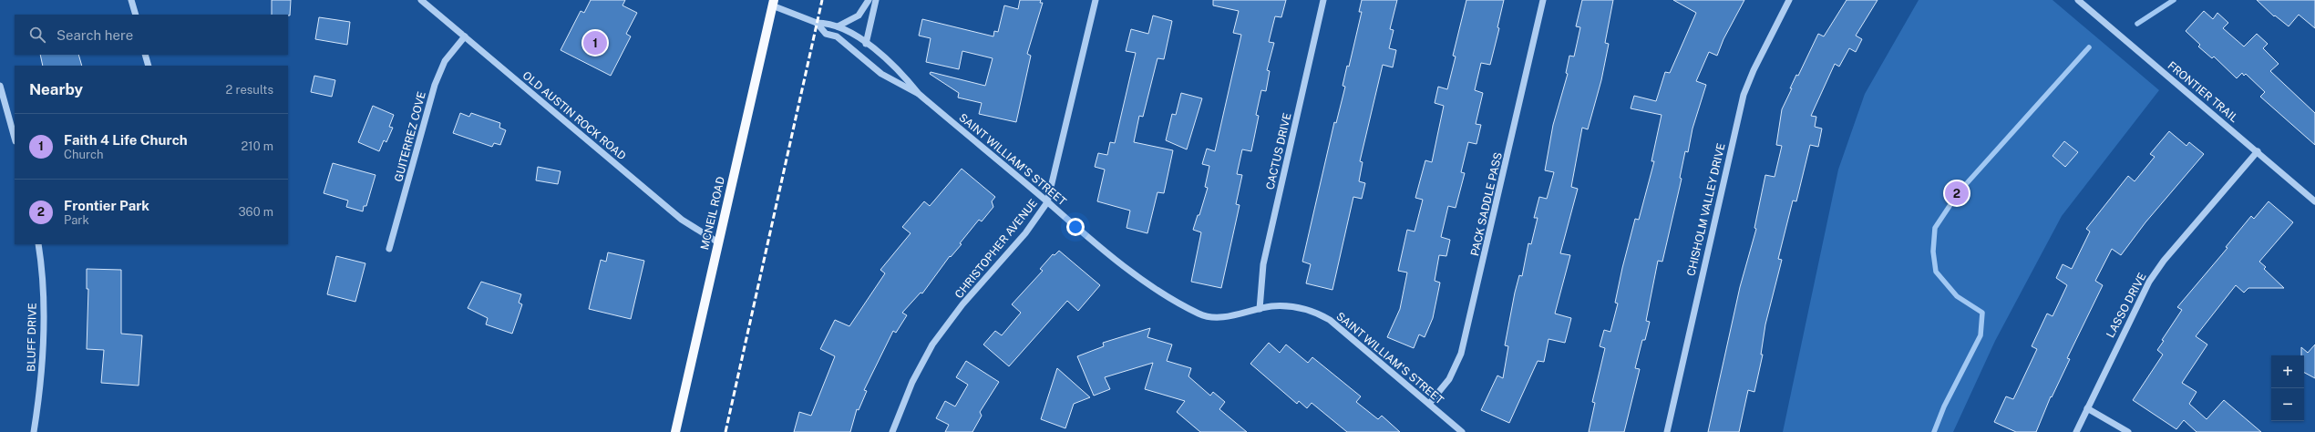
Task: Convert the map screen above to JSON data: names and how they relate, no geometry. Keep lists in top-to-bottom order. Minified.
{"streets":{"main road":["MCNEIL ROAD"],"street":["FRONTIER TRAIL","OLD AUSTIN ROCK ROAD","GUITERREZ COVE","CACTUS DRIVE","SAINT WILLIAM'S STREET","PACK SADDLE PASS","CHISHOLM VALLEY DRIVE","CHRISTOPHER AVENUE","LASSO DRIVE","BLUFF DRIVE"]},"crossings":[["FRONTIER TRAIL","LASSO DRIVE"],["OLD AUSTIN ROCK ROAD","GUITERREZ COVE"],["OLD AUSTIN ROCK ROAD","MCNEIL ROAD"],["CACTUS DRIVE","SAINT WILLIAM'S STREET"],["SAINT WILLIAM'S STREET","PACK SADDLE PASS"],["SAINT WILLIAM'S STREET","MCNEIL ROAD"],["SAINT WILLIAM'S STREET","CHRISTOPHER AVENUE"]],"page":{"search":"Search here","pins":["1","2"],"heading":["Nearby","2 results"],"list":[{"mark":"1","name":"Faith 4 Life Church","note":"Church","value":"210 m"},{"mark":"2","name":"Frontier Park","note":"Park","value":"360 m"}],"map_buttons":["+","−"]}}
